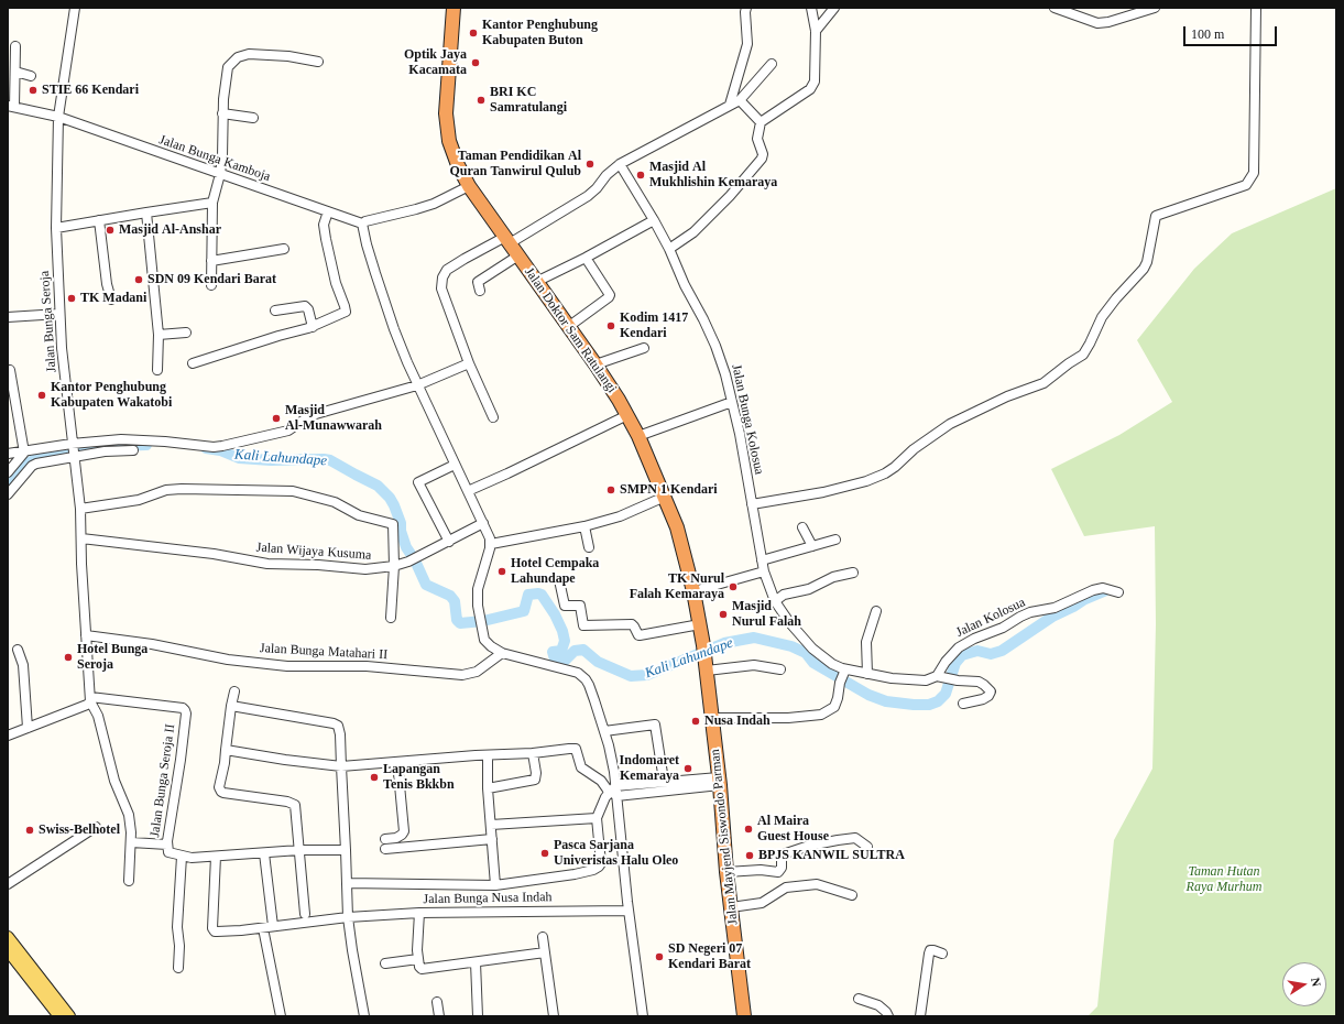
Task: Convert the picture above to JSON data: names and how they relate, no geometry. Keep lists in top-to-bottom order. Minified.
{"streets":{"highway":["Jalan Doktor Sam Ratulangi","Jalan Mayjend Siswondo Parman"],"street":["Jalan Bunga Kamboja","Jalan Bunga Seroja","Jalan Bunga Kolosua","Jalan Wijaya Kusuma","Jalan Kolosua","Jalan Bunga Matahari II","Jalan Bunga Seroja II","Jalan Bunga Nusa Indah"]},"crossings":[["Jalan Bunga Kamboja","Jalan Bunga Seroja"],["Jalan Bunga Seroja","Jalan Wijaya Kusuma"],["Jalan Bunga Seroja","Jalan Bunga Matahari II"],["Jalan Bunga Seroja","Jalan Bunga Seroja II"],["Jalan Doktor Sam Ratulangi","Jalan Mayjend Siswondo Parman"],["Jalan Bunga Kolosua","Jalan Kolosua"]],"water":["Kali Lahundape"],"parks":["Taman Hutan Raya Murhum"],"places":["Kantor Penghubung Kabupaten Buton","Optik Jaya Kacamata","STIE 66 Kendari","BRI KC Samratulangi","Taman Pendidikan Al Quran Tanwirul Qulub","Masjid Al Mukhlishin Kemaraya","Masjid Al-Anshar","SDN 09 Kendari Barat","TK Madani","Kodim 1417 Kendari","Kantor Penghubung Kabupaten Wakatobi","Masjid Al-Munawwarah","SMPN 1 Kendari","Hotel Cempaka Lahundape","TK Nurul Falah Kemaraya","Masjid Nurul Falah","Hotel Bunga Seroja","Nusa Indah","Indomaret Kemaraya","Lapangan Tenis Bkkbn","Al Maira Guest House","Swiss-Belhotel","Pasca Sarjana Univeristas Halu Oleo","BPJS KANWIL SULTRA","SD Negeri 07 Kendari Barat"],"scale_bar":"100 m","north":"right"}
